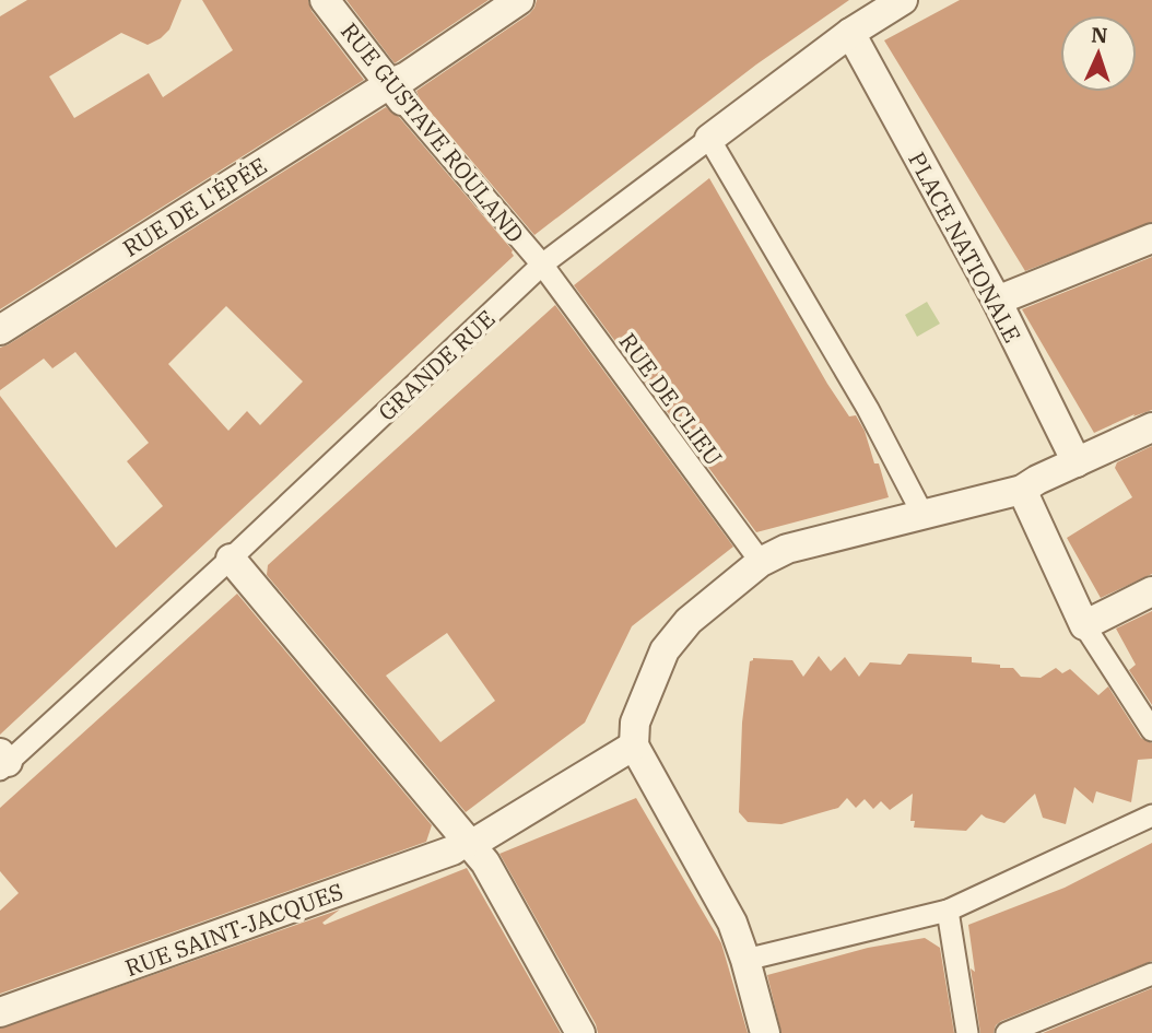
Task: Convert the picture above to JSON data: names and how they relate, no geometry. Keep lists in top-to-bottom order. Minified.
{"streets":{"street":["RUE GUSTAVE ROULAND","RUE DE L'ÉPÉE","PLACE NATIONALE","GRANDE RUE","RUE DE CLIEU","RUE SAINT-JACQUES"]},"crossings":[["RUE GUSTAVE ROULAND","RUE DE L'ÉPÉE"],["RUE GUSTAVE ROULAND","GRANDE RUE"],["RUE GUSTAVE ROULAND","RUE DE CLIEU"],["PLACE NATIONALE","GRANDE RUE"],["GRANDE RUE","RUE DE CLIEU"]],"north":"top"}
